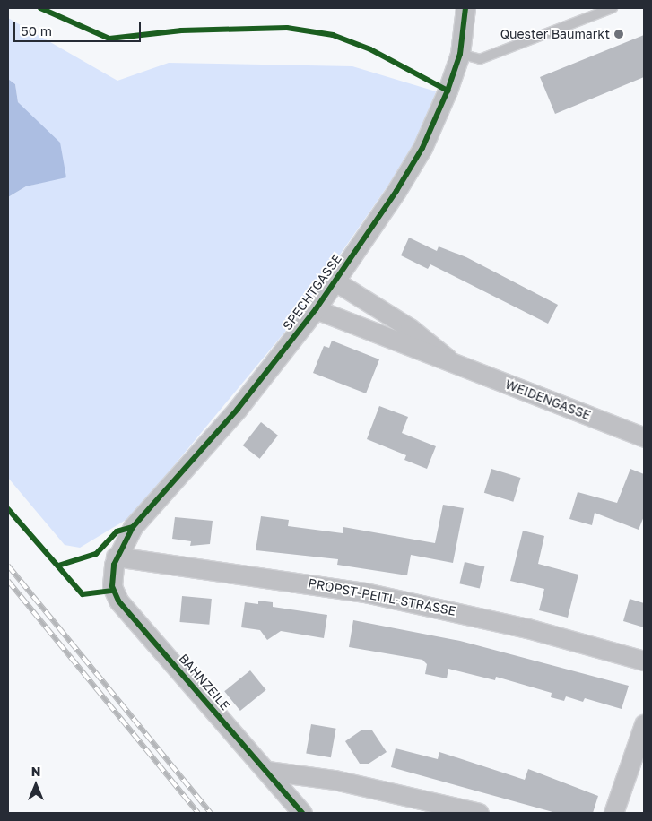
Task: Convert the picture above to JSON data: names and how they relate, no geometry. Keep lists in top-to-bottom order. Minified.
{"streets":{"street":["SPECHTGASSE","WEIDENGASSE","PROPST-PEITL-STRASSE","BAHNZEILE"]},"crossings":[["SPECHTGASSE","WEIDENGASSE"],["SPECHTGASSE","PROPST-PEITL-STRASSE"],["SPECHTGASSE","BAHNZEILE"],["PROPST-PEITL-STRASSE","BAHNZEILE"]],"places":["Quester Baumarkt"],"scale_bar":"50 m","north":"top"}
